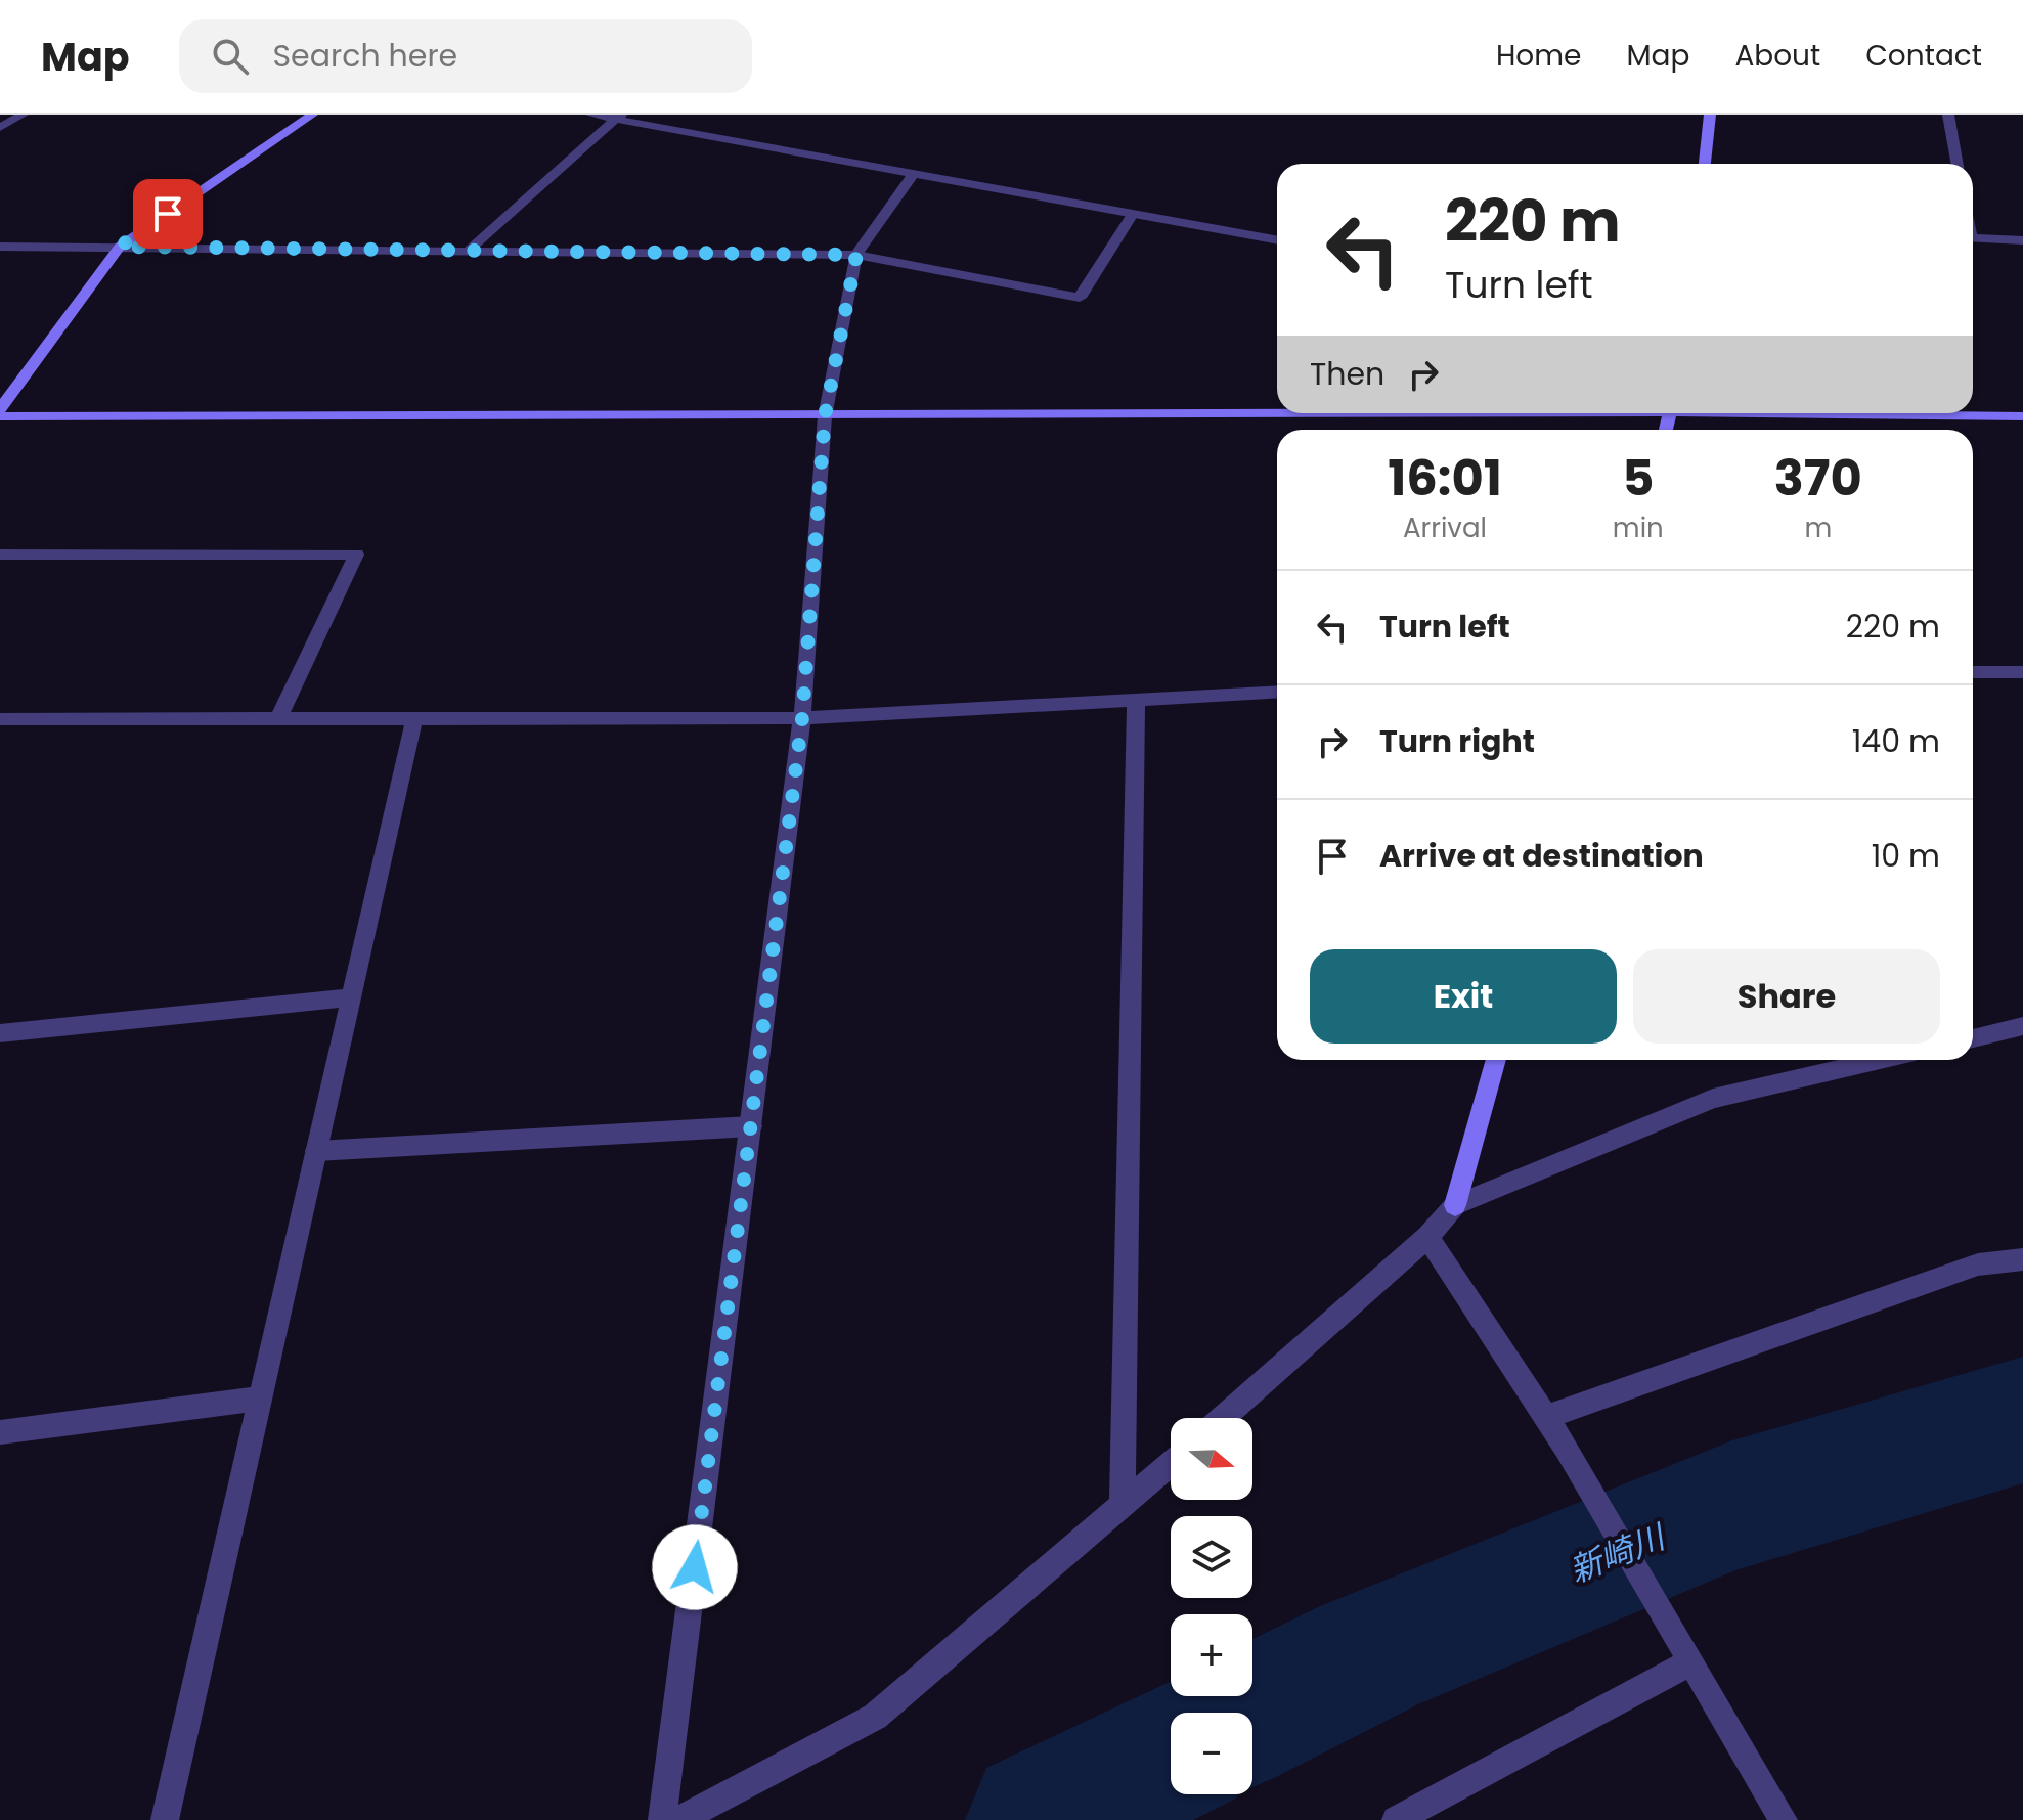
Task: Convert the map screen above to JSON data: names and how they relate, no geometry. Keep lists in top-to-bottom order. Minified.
{"water":["新崎川"],"north":"right","page":{"header":"Map","search":"Search here","nav":["Home","Map","About","Contact"],"turn":["220 m","Turn left"],"then":"Then","eta":["16:01","Arrival","5","min","370","m"],"list":[{"name":"Turn left","value":"220 m"},{"name":"Turn right","value":"140 m"},{"name":"Arrive at destination","value":"10 m"}],"buttons":["Exit","Share"],"map_buttons":["+","−"]}}
